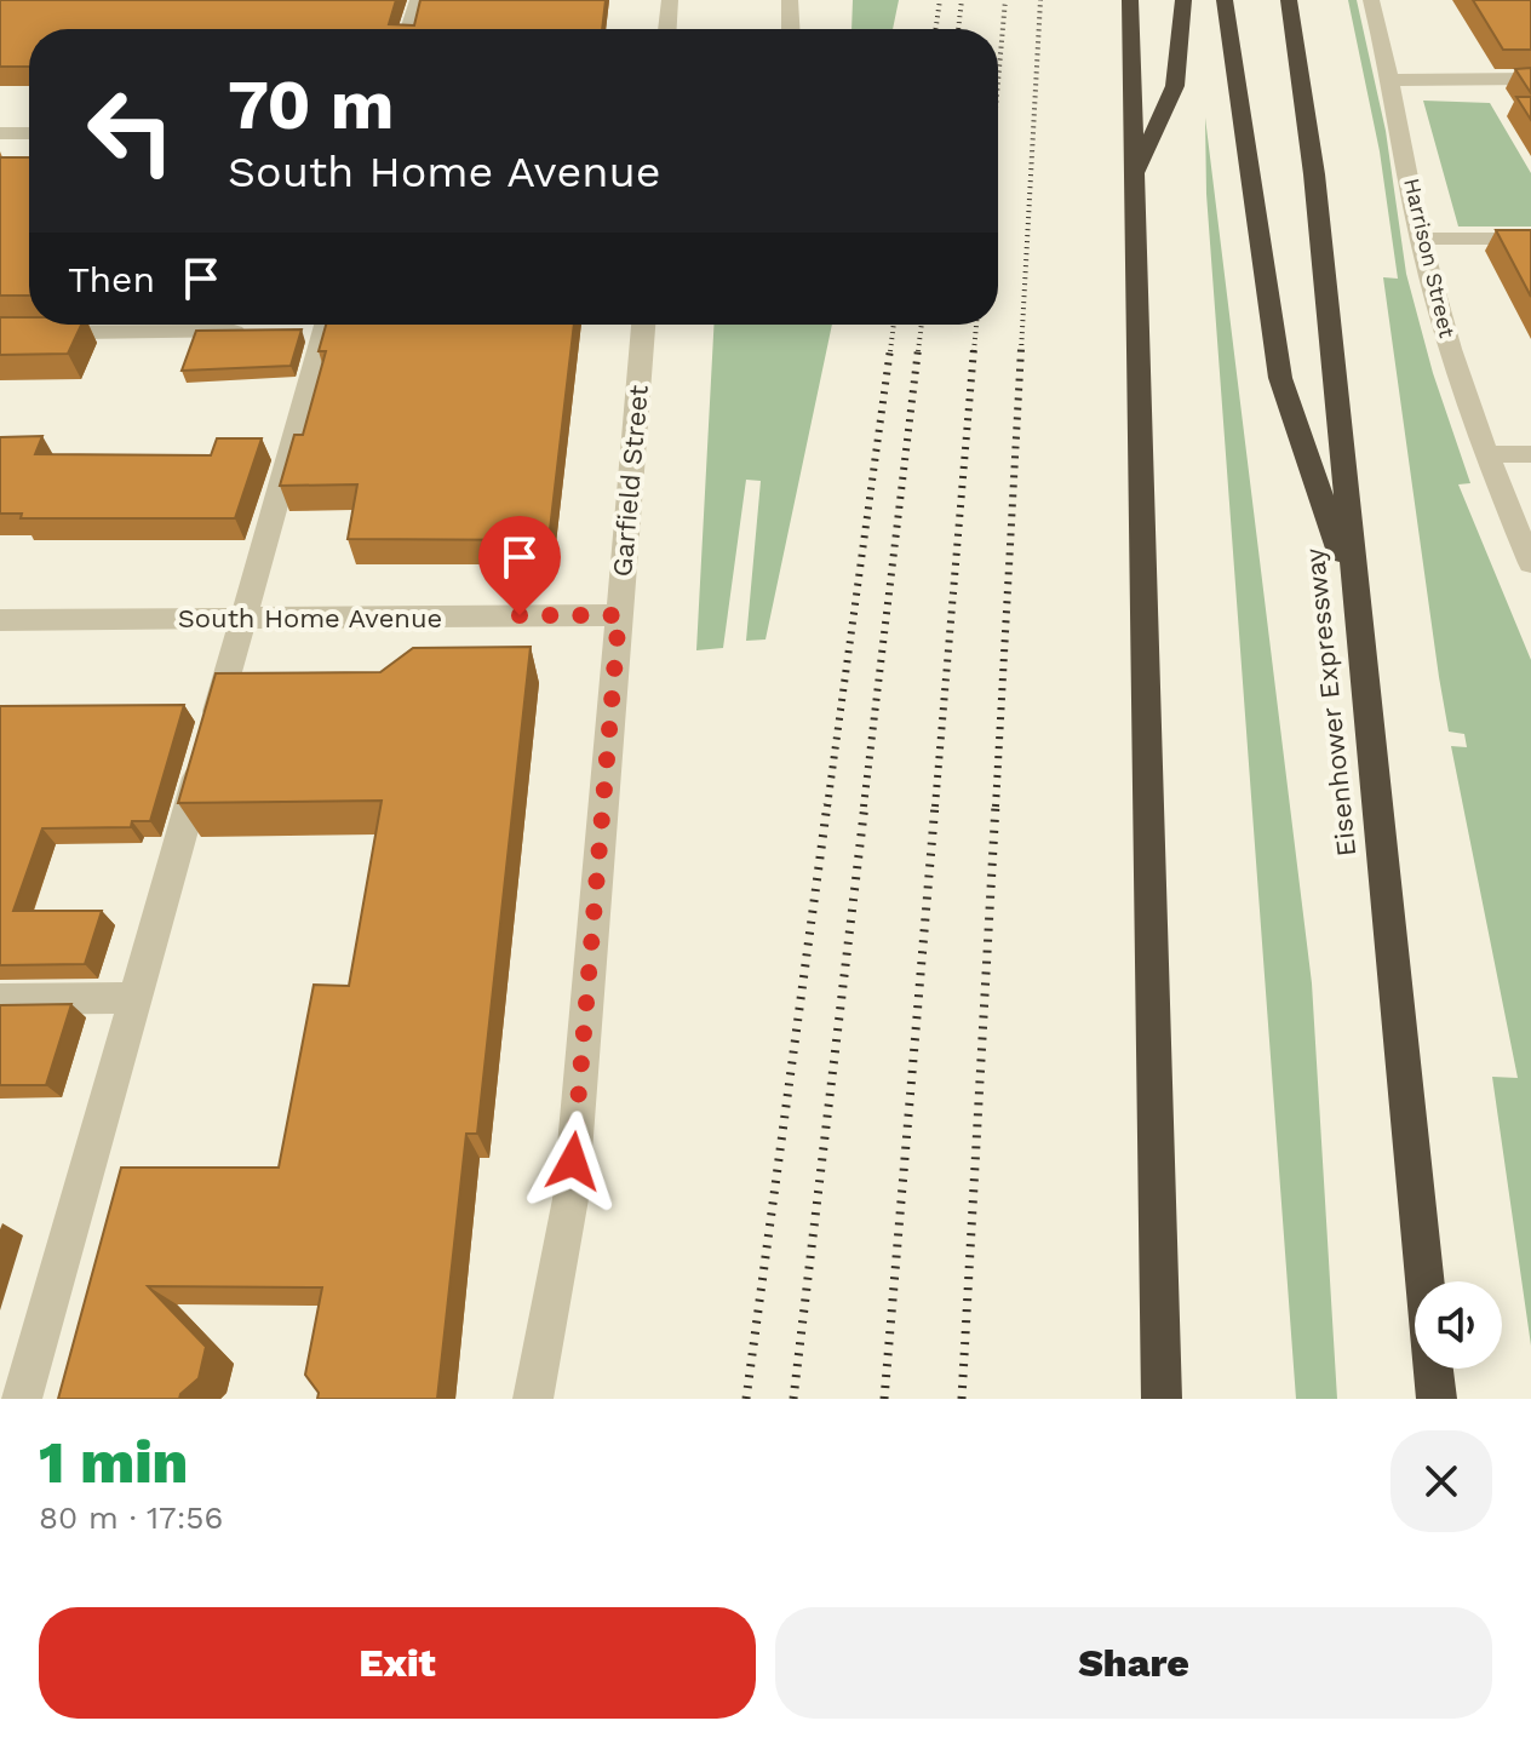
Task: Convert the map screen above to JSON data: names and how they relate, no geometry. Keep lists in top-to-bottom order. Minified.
{"streets":{"highway":["Eisenhower Expressway"],"street":["Harrison Street","Garfield Street","South Home Avenue"]},"crossings":[["Garfield Street","South Home Avenue"]],"page":{"turn":["70 m","South Home Avenue"],"then":"Then","heading":["1 min","80 m · 17:56"],"buttons":["Exit","Share"]}}
